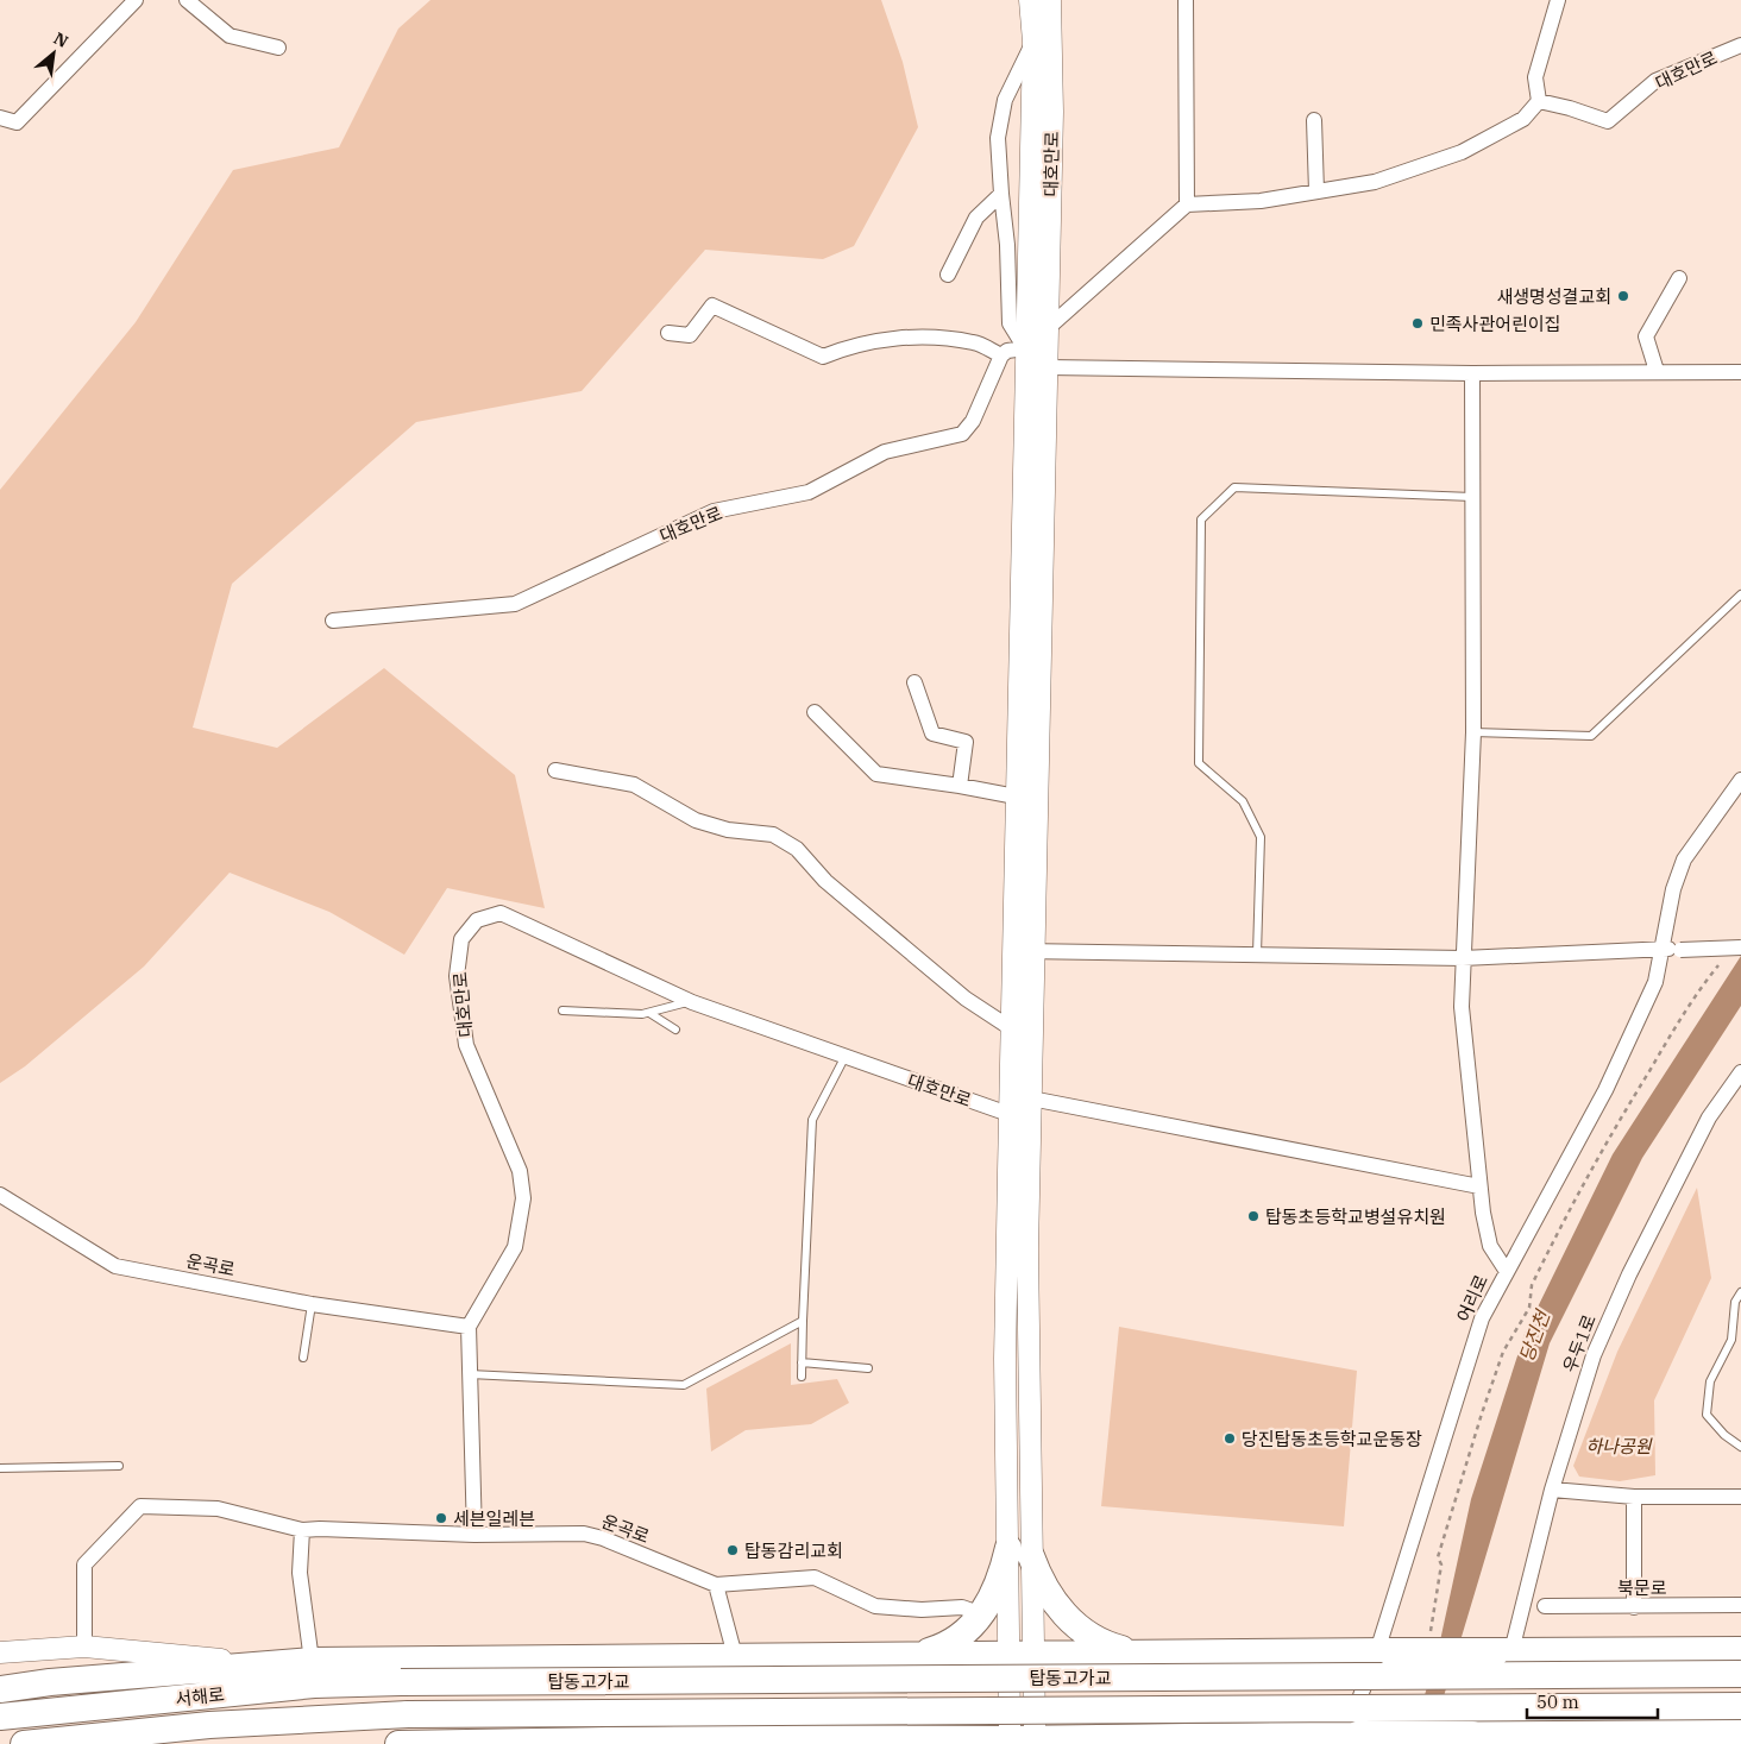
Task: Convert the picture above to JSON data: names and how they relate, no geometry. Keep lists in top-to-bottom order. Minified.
{"streets":{"highway":["탑동고가교","서해로"],"main road":["대호만로"],"street":["운곡로","어리로","우두1로","북문로"]},"crossings":[["대호만로","운곡로"],["탑동고가교","서해로"]],"water":["당진천"],"parks":["하나공원"],"places":["새생명성결교회","민족사관어린이집","탑동초등학교병설유치원","당진탑동초등학교운동장","세븐일레븐","탑동감리교회"],"scale_bar":"50 m","north":"top right"}
